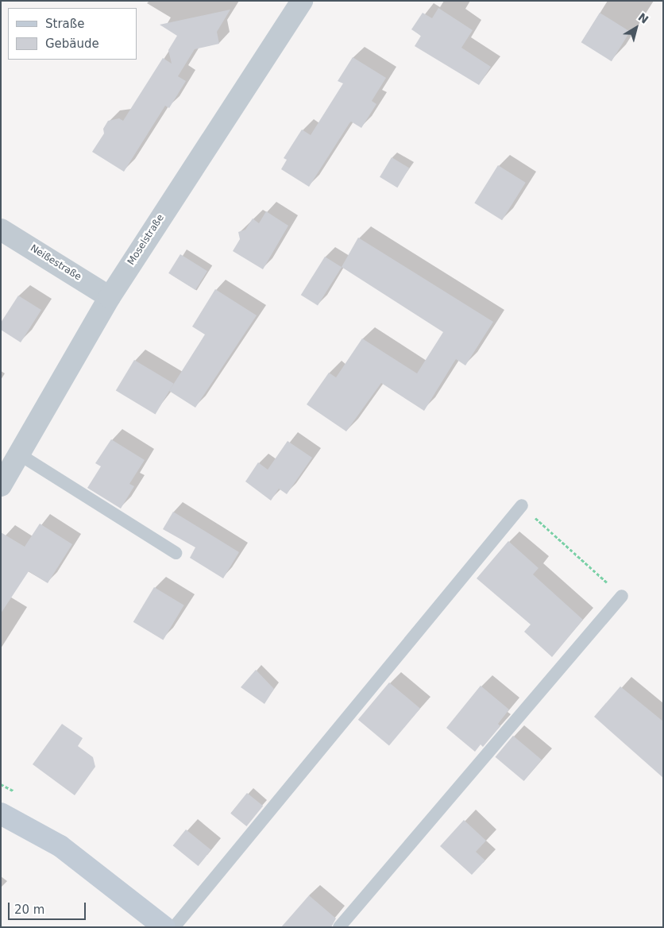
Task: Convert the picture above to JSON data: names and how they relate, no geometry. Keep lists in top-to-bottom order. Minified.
{"streets":{"street":["Moselstraße","Neißestraße"]},"crossings":[["Moselstraße","Neißestraße"]],"legend":["Straße","Gebäude"],"scale_bar":"20 m","north":"top right"}
